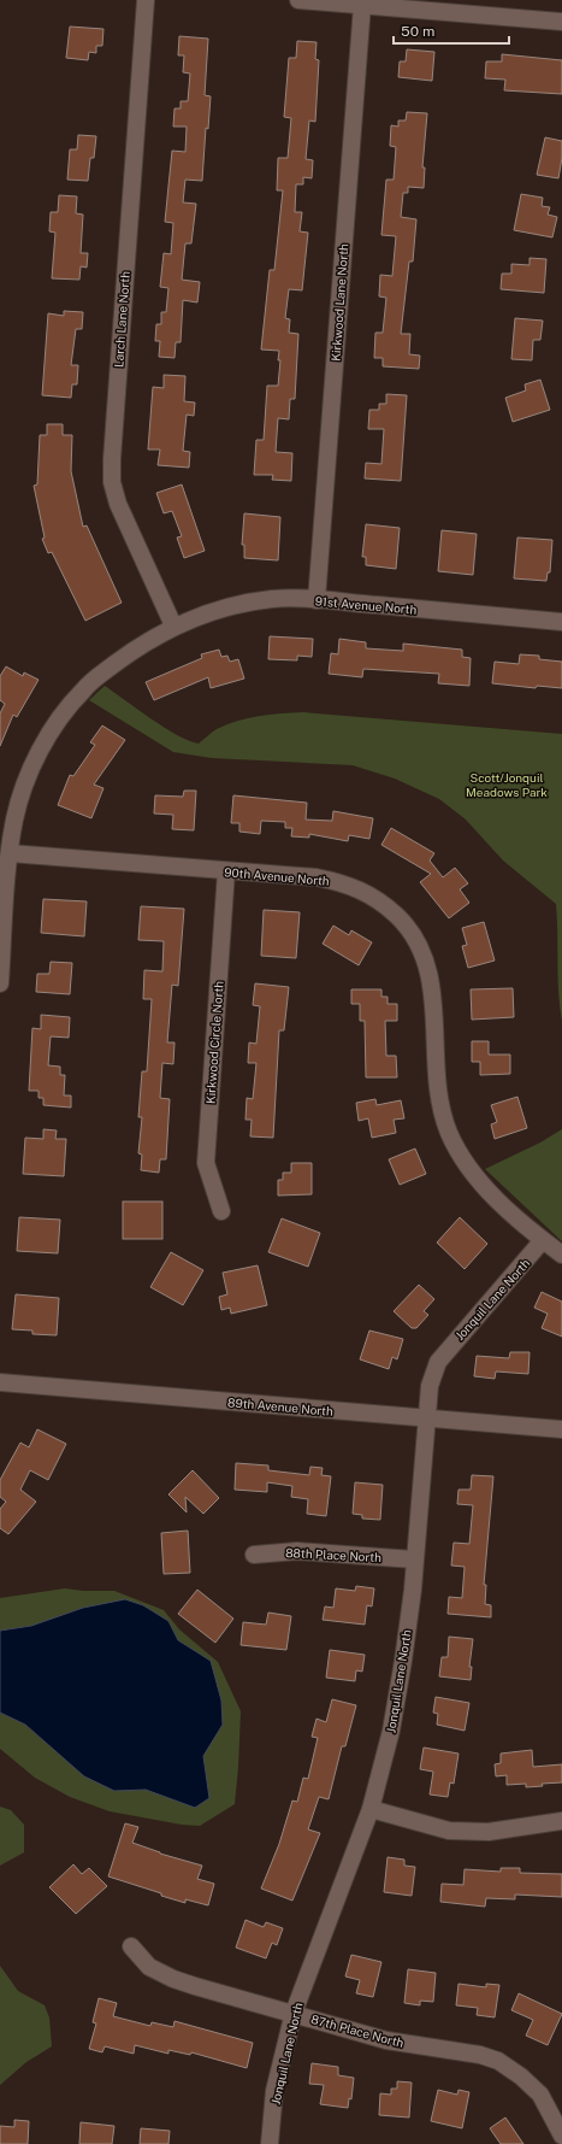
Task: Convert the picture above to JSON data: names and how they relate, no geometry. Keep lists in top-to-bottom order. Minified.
{"streets":{"street":["Kirkwood Lane North","Larch Lane North","91st Avenue North","90th Avenue North","Kirkwood Circle North","Jonquil Lane North","89th Avenue North","88th Place North","87th Place North"]},"crossings":[["Kirkwood Lane North","91st Avenue North"],["Larch Lane North","91st Avenue North"],["91st Avenue North","90th Avenue North"],["90th Avenue North","Kirkwood Circle North"],["90th Avenue North","Jonquil Lane North"],["Jonquil Lane North","89th Avenue North"],["Jonquil Lane North","88th Place North"],["Jonquil Lane North","87th Place North"]],"parks":["Scott/Jonquil Meadows Park"],"scale_bar":"50 m"}
